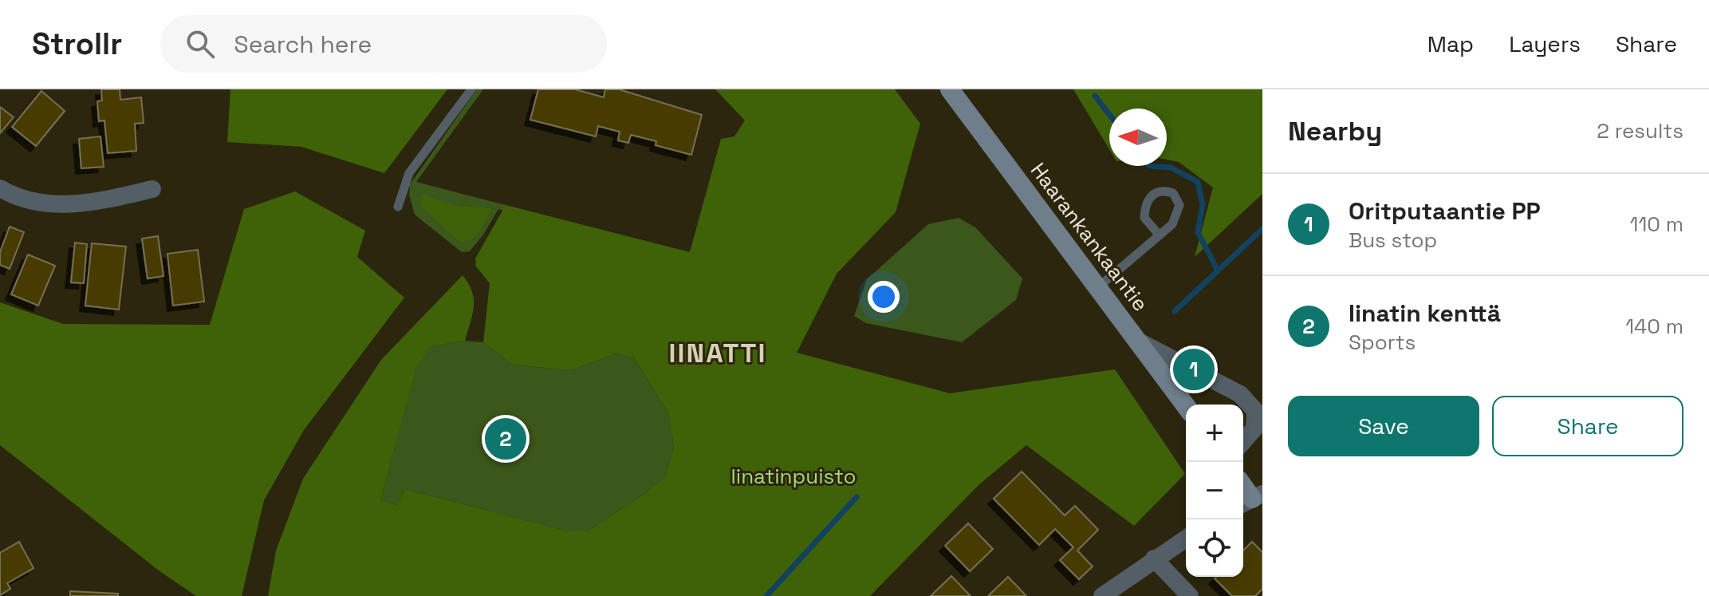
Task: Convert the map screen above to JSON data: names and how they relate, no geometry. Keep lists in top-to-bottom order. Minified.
{"streets":{"street":["Haarankankaantie"]},"districts":["IINATTI"],"parks":["Iinatinpuisto"],"north":"left","page":{"header":"Strollr","search":"Search here","nav":["Map","Layers","Share"],"heading":["Nearby","2 results"],"list":[{"mark":"1","name":"Oritputaantie PP","note":"Bus stop","value":"110 m"},{"mark":"2","name":"Iinatin kenttä","note":"Sports","value":"140 m"}],"pins":["1","2"],"buttons":["Save","Share"],"map_buttons":["+","−"]}}
